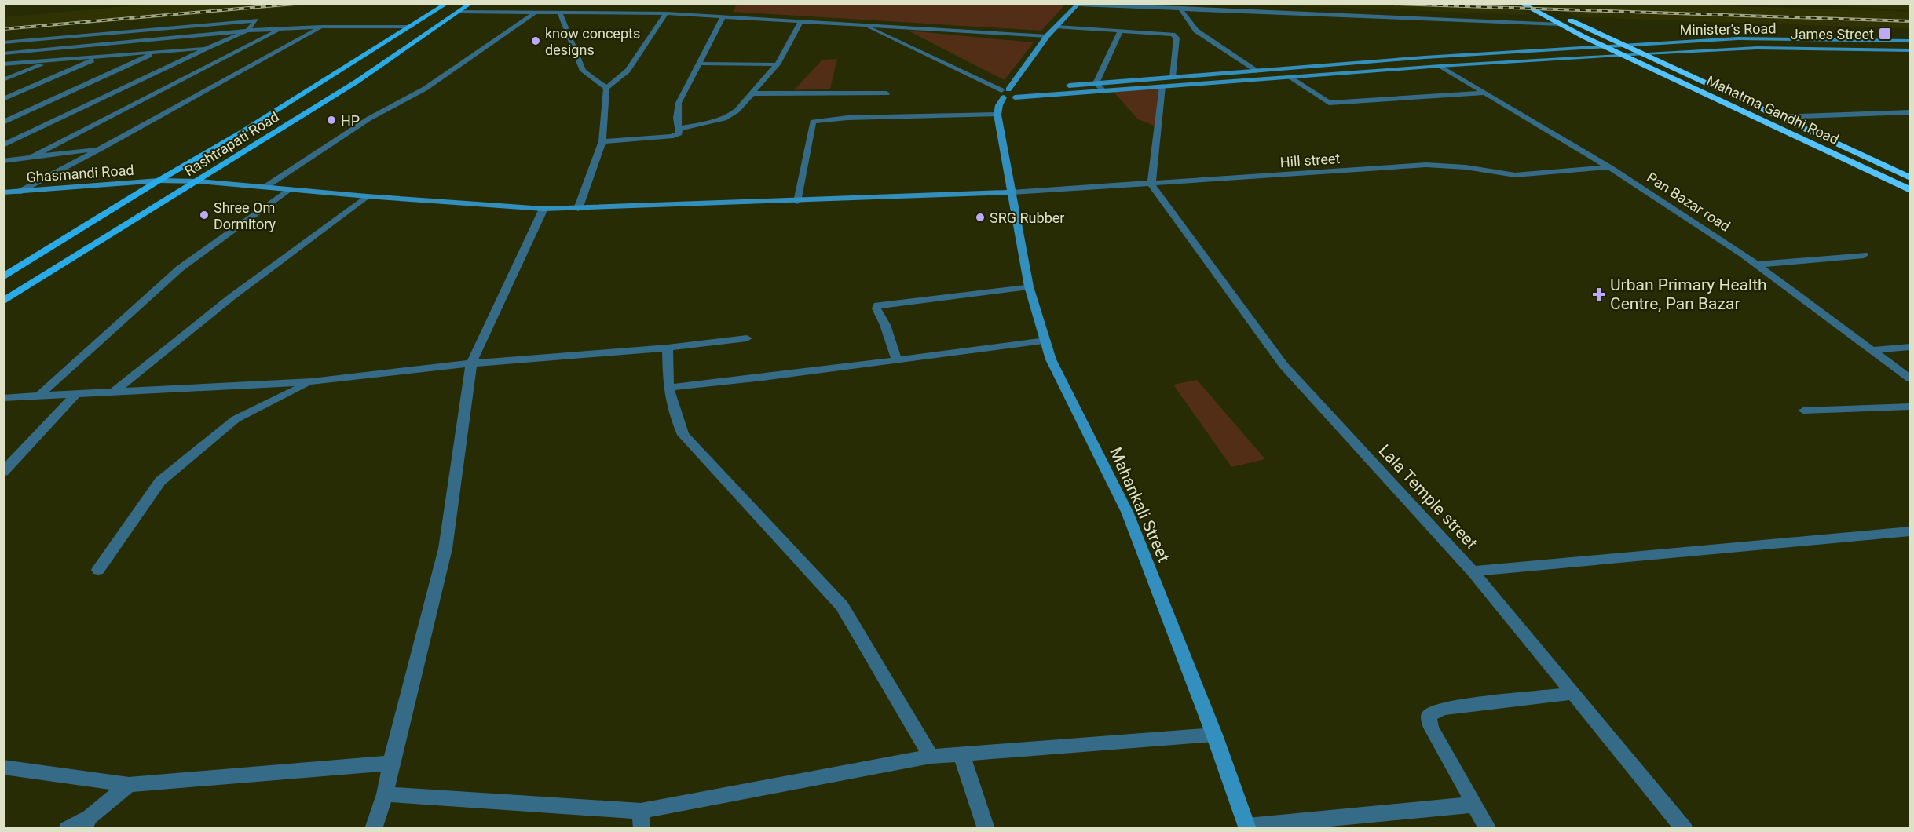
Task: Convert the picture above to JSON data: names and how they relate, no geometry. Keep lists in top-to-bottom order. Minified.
{"streets":{"highway":["Mahatma Gandhi Road"],"main road":["Rashtrapati Road"],"street":["Minister's Road","Hill street","Ghasmandi Road","Pan Bazar road","Lala Temple street","Mahankali Street"]},"crossings":[["Minister's Road","Mahatma Gandhi Road"],["Minister's Road","Pan Bazar road"],["Rashtrapati Road","Ghasmandi Road"],["Hill street","Ghasmandi Road"],["Hill street","Pan Bazar road"],["Hill street","Lala Temple street"],["Hill street","Mahankali Street"],["Ghasmandi Road","Mahankali Street"]],"places":{"transit":["James Street"],"other":["know concepts designs","HP","Shree Om Dormitory","SRG Rubber"],"health":["Urban Primary Health Centre, Pan Bazar"]}}
